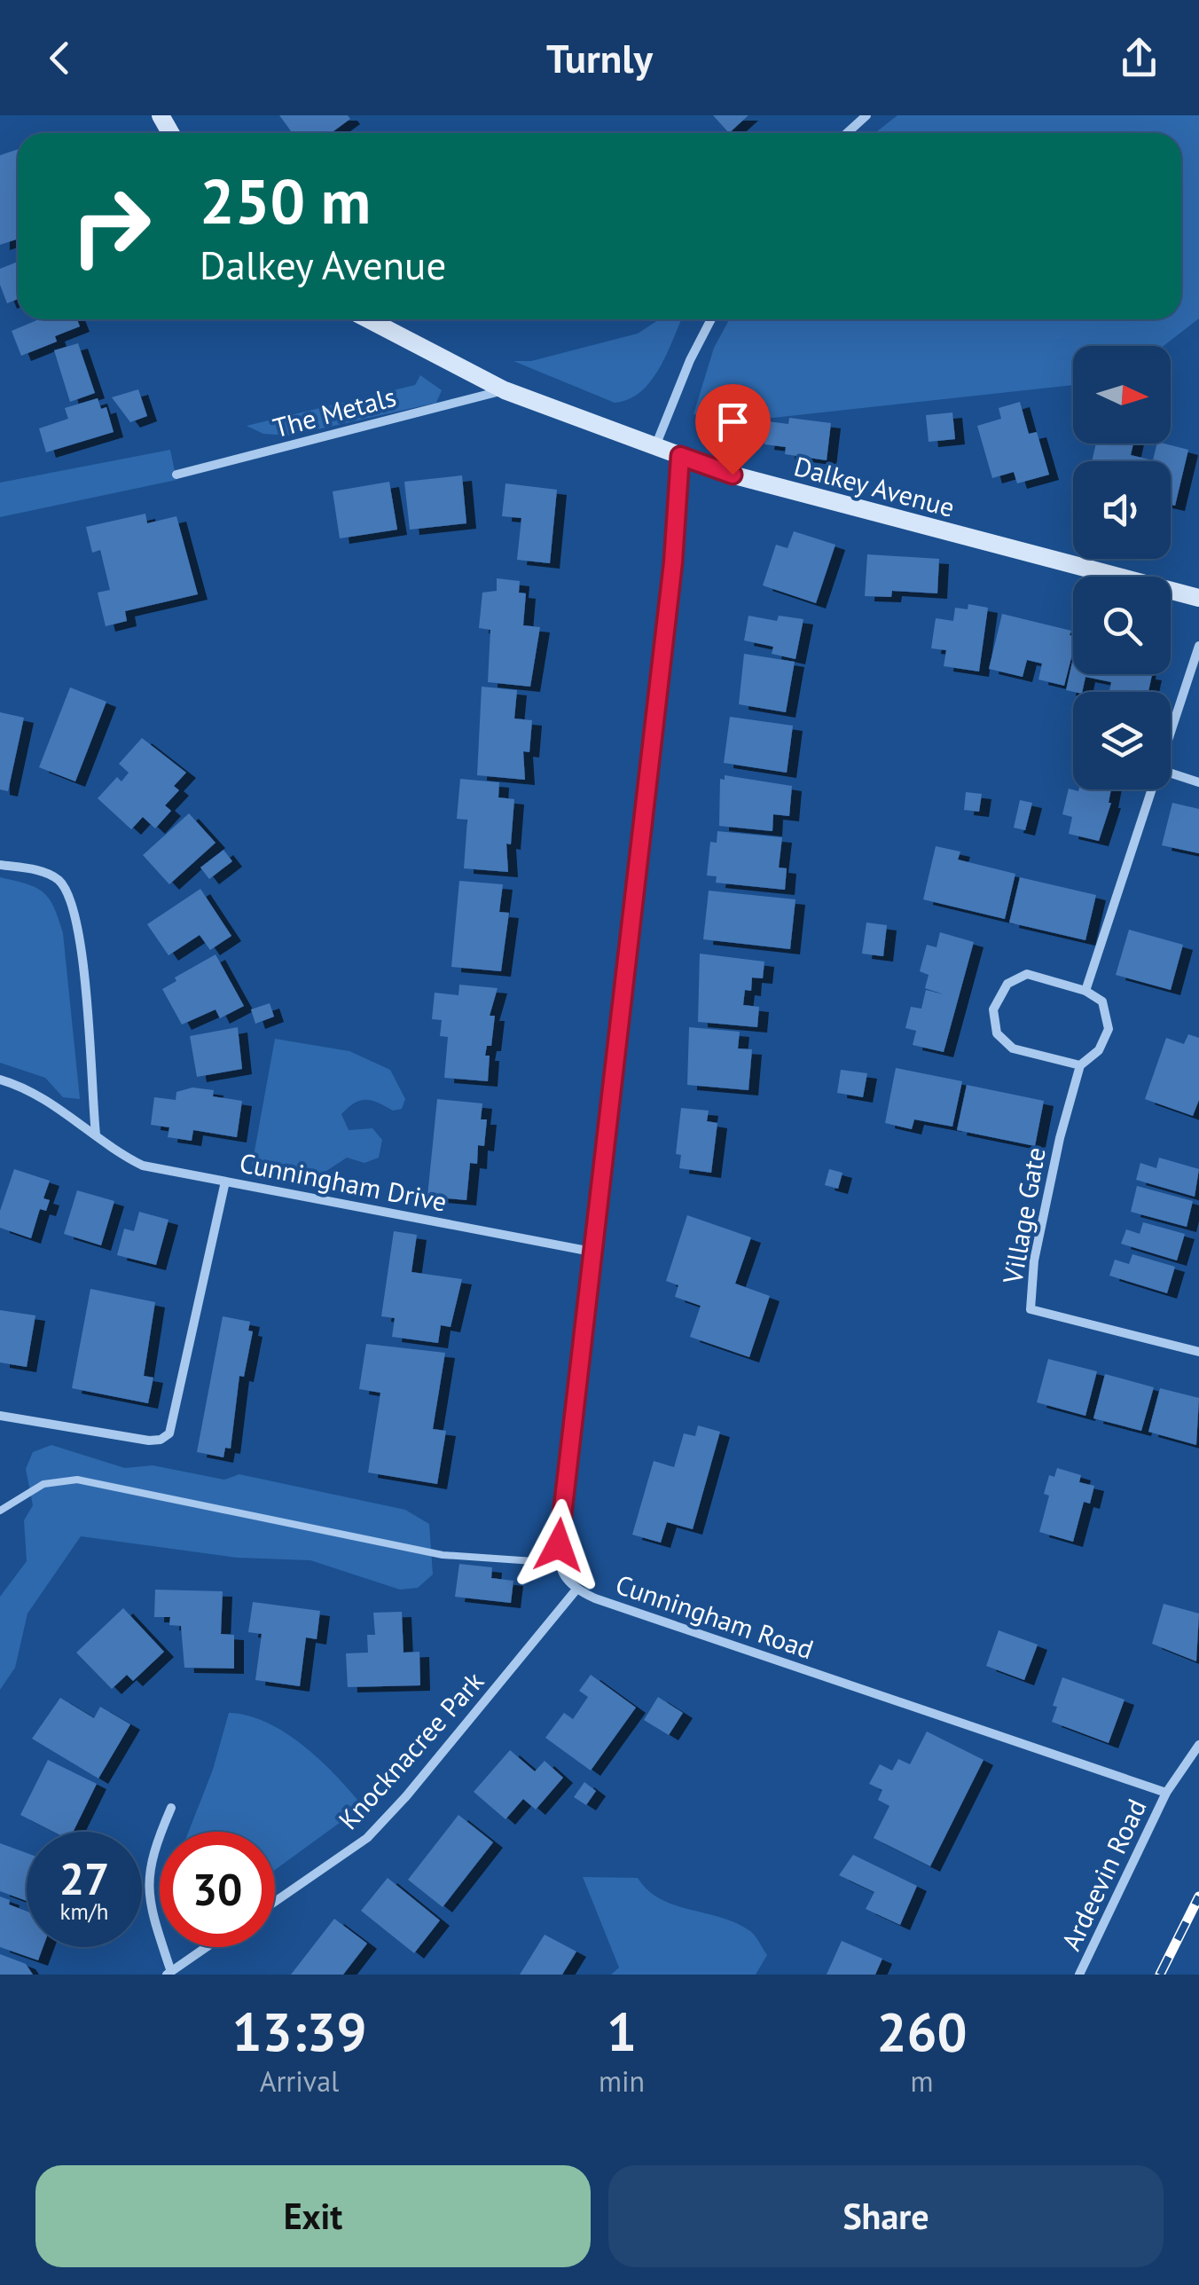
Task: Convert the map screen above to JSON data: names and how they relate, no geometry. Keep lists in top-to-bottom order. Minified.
{"streets":{"street":["The Metals","Dalkey Avenue","Cunningham Drive","Village Gate","Cunningham Road","Knocknacree Park","Ardeevin Road"]},"crossings":[["The Metals","Dalkey Avenue"],["Cunningham Road","Knocknacree Park"],["Cunningham Road","Ardeevin Road"]],"north":"right","page":{"header":"Turnly","turn":["250 m","Dalkey Avenue"],"speed":"27 km/h","limit":"30","eta":["13:39","Arrival","1","min","260","m"],"buttons":["Exit","Share"]}}
